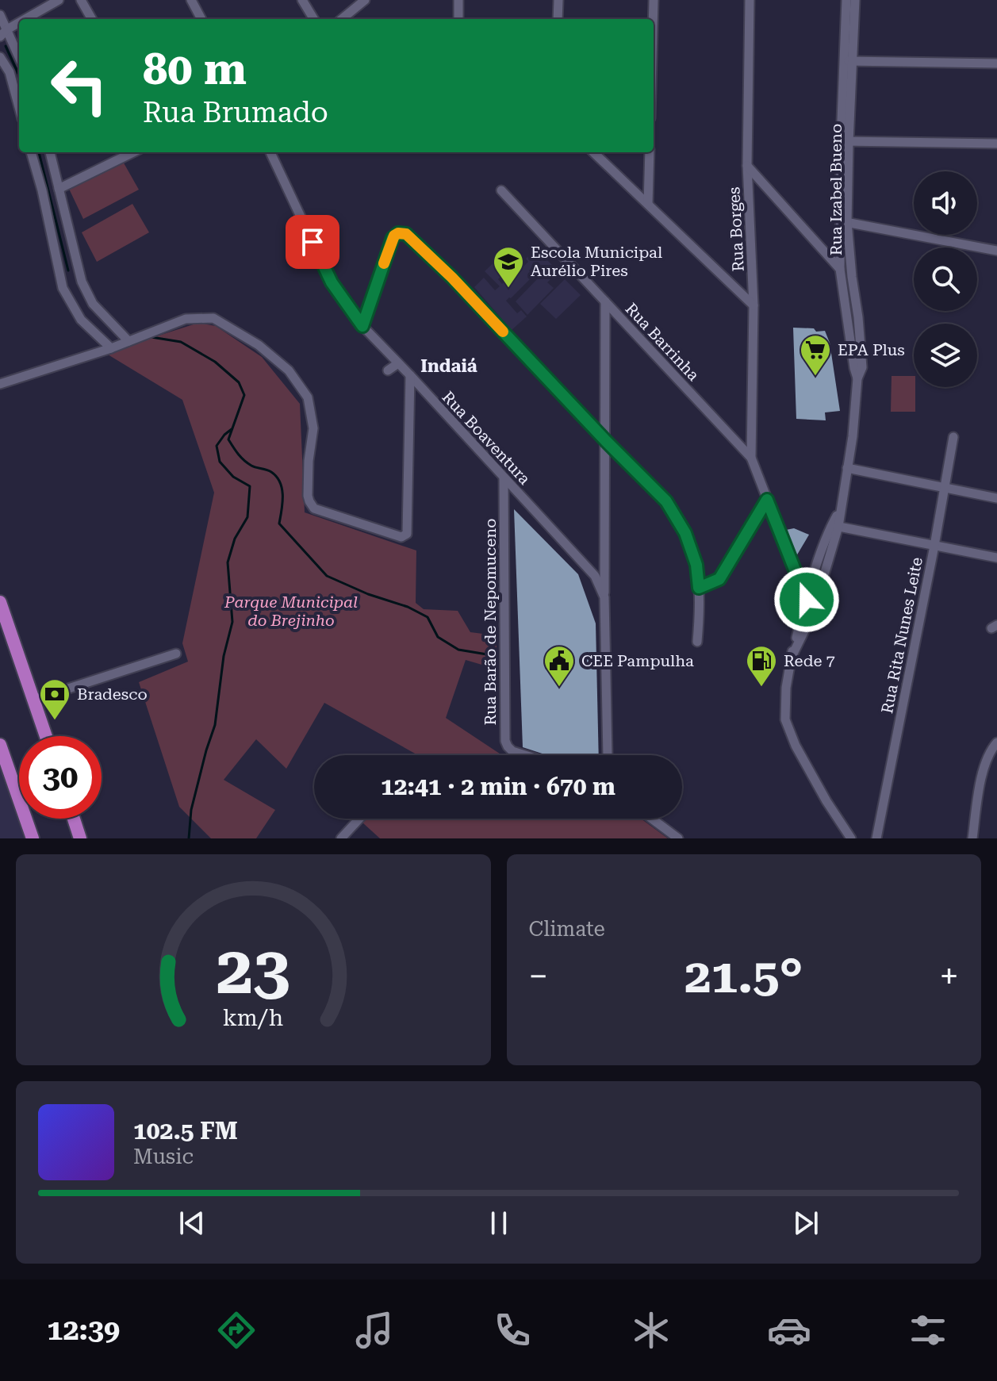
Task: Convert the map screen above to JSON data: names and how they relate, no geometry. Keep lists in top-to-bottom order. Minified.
{"streets":{"street":["Rua Izabel Bueno","Rua Borges","Rua Barrinha","Rua Boaventura","Rua Barão de Nepomuceno","Rua Rita Nunes Leite"]},"crossings":[["Rua Borges","Rua Barrinha"],["Rua Boaventura","Rua Barão de Nepomuceno"]],"districts":["Indaiá"],"parks":["Parque Municipal do Brejinho"],"places":{"school or university":["Escola Municipal Aurélio Pires"],"supermarket":["EPA Plus"],"public building":["CEE Pampulha"],"fuel station":["Rede 7"],"bank":["Bradesco"]},"page":{"turn":["80 m","Rua Brumado"],"limit":"30","trip":"12:41 · 2 min · 670 m","tile":"Climate","heat":["−","21.5°","+"],"song":["102.5 FM","Music"],"tabs":"12:39","gauge":["23","km/h"]}}
